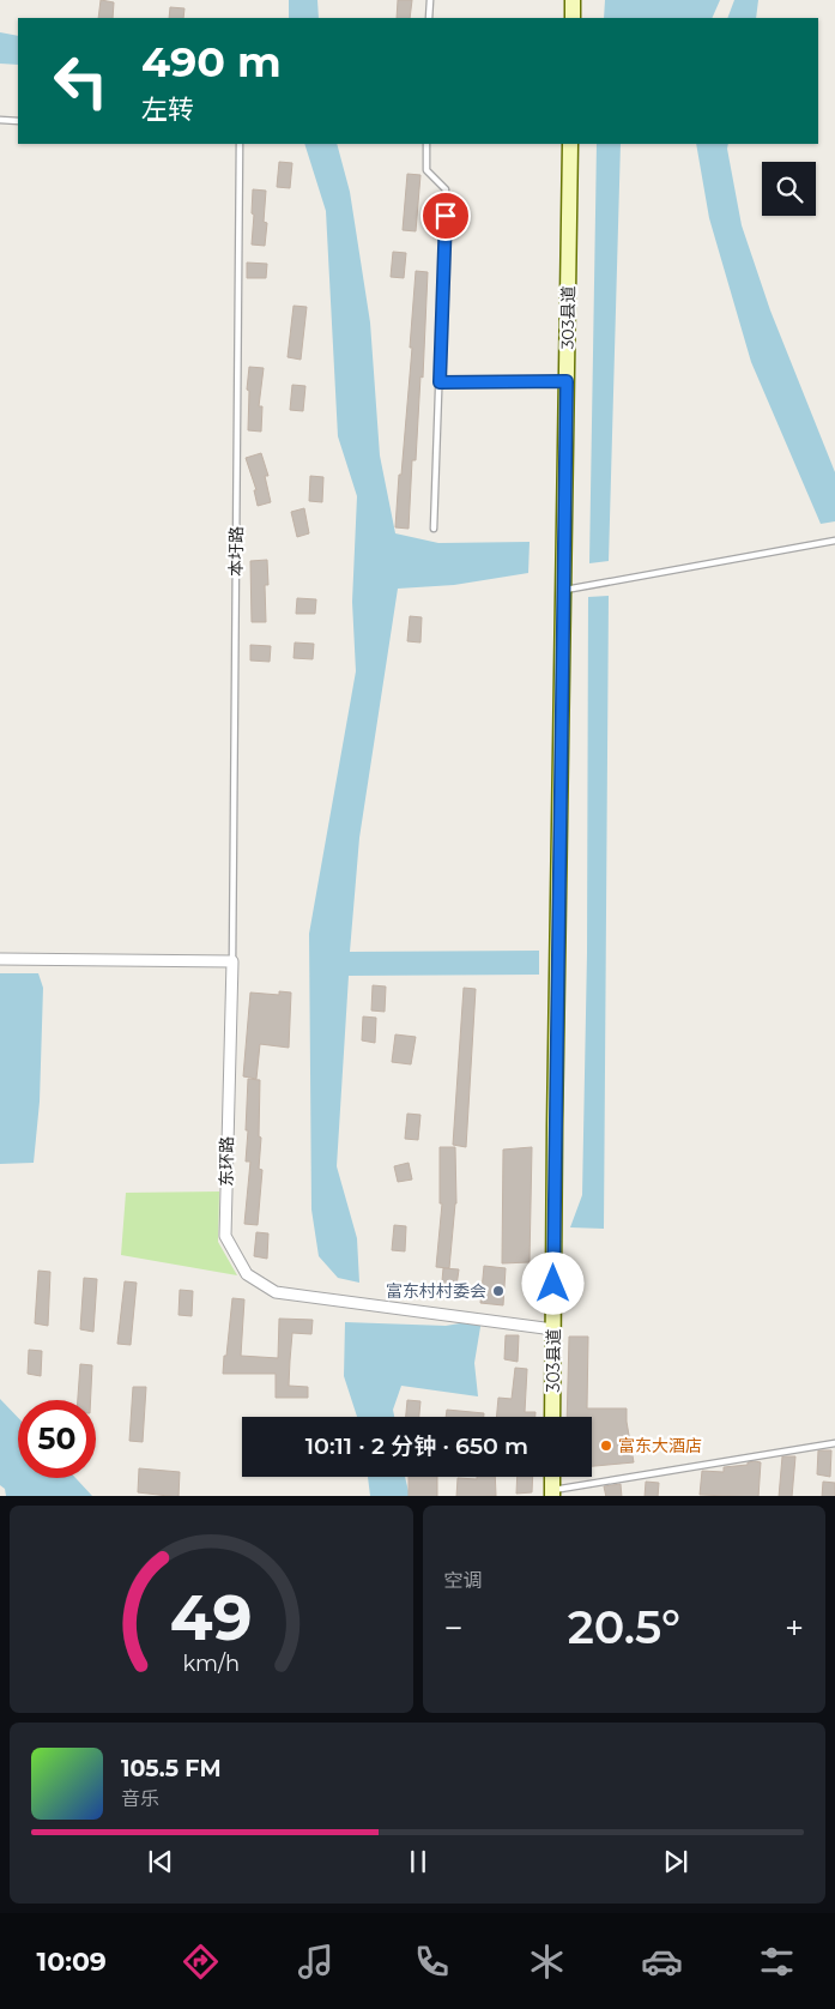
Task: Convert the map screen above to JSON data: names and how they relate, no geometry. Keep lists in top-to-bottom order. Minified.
{"streets":{"main road":["303县道"],"street":["东环路"],"lane":["本圩路"]},"crossings":[["303县道","东环路"],["本圩路","东环路"]],"places":["富东村村委会","富东大酒店"],"page":{"turn":["490 m","左转"],"limit":"50","trip":"10:11 · 2 分钟 · 650 m","tile":"空调","heat":["−","20.5°","+"],"song":["105.5 FM","音乐"],"tabs":"10:09","gauge":["49","km/h"]}}
